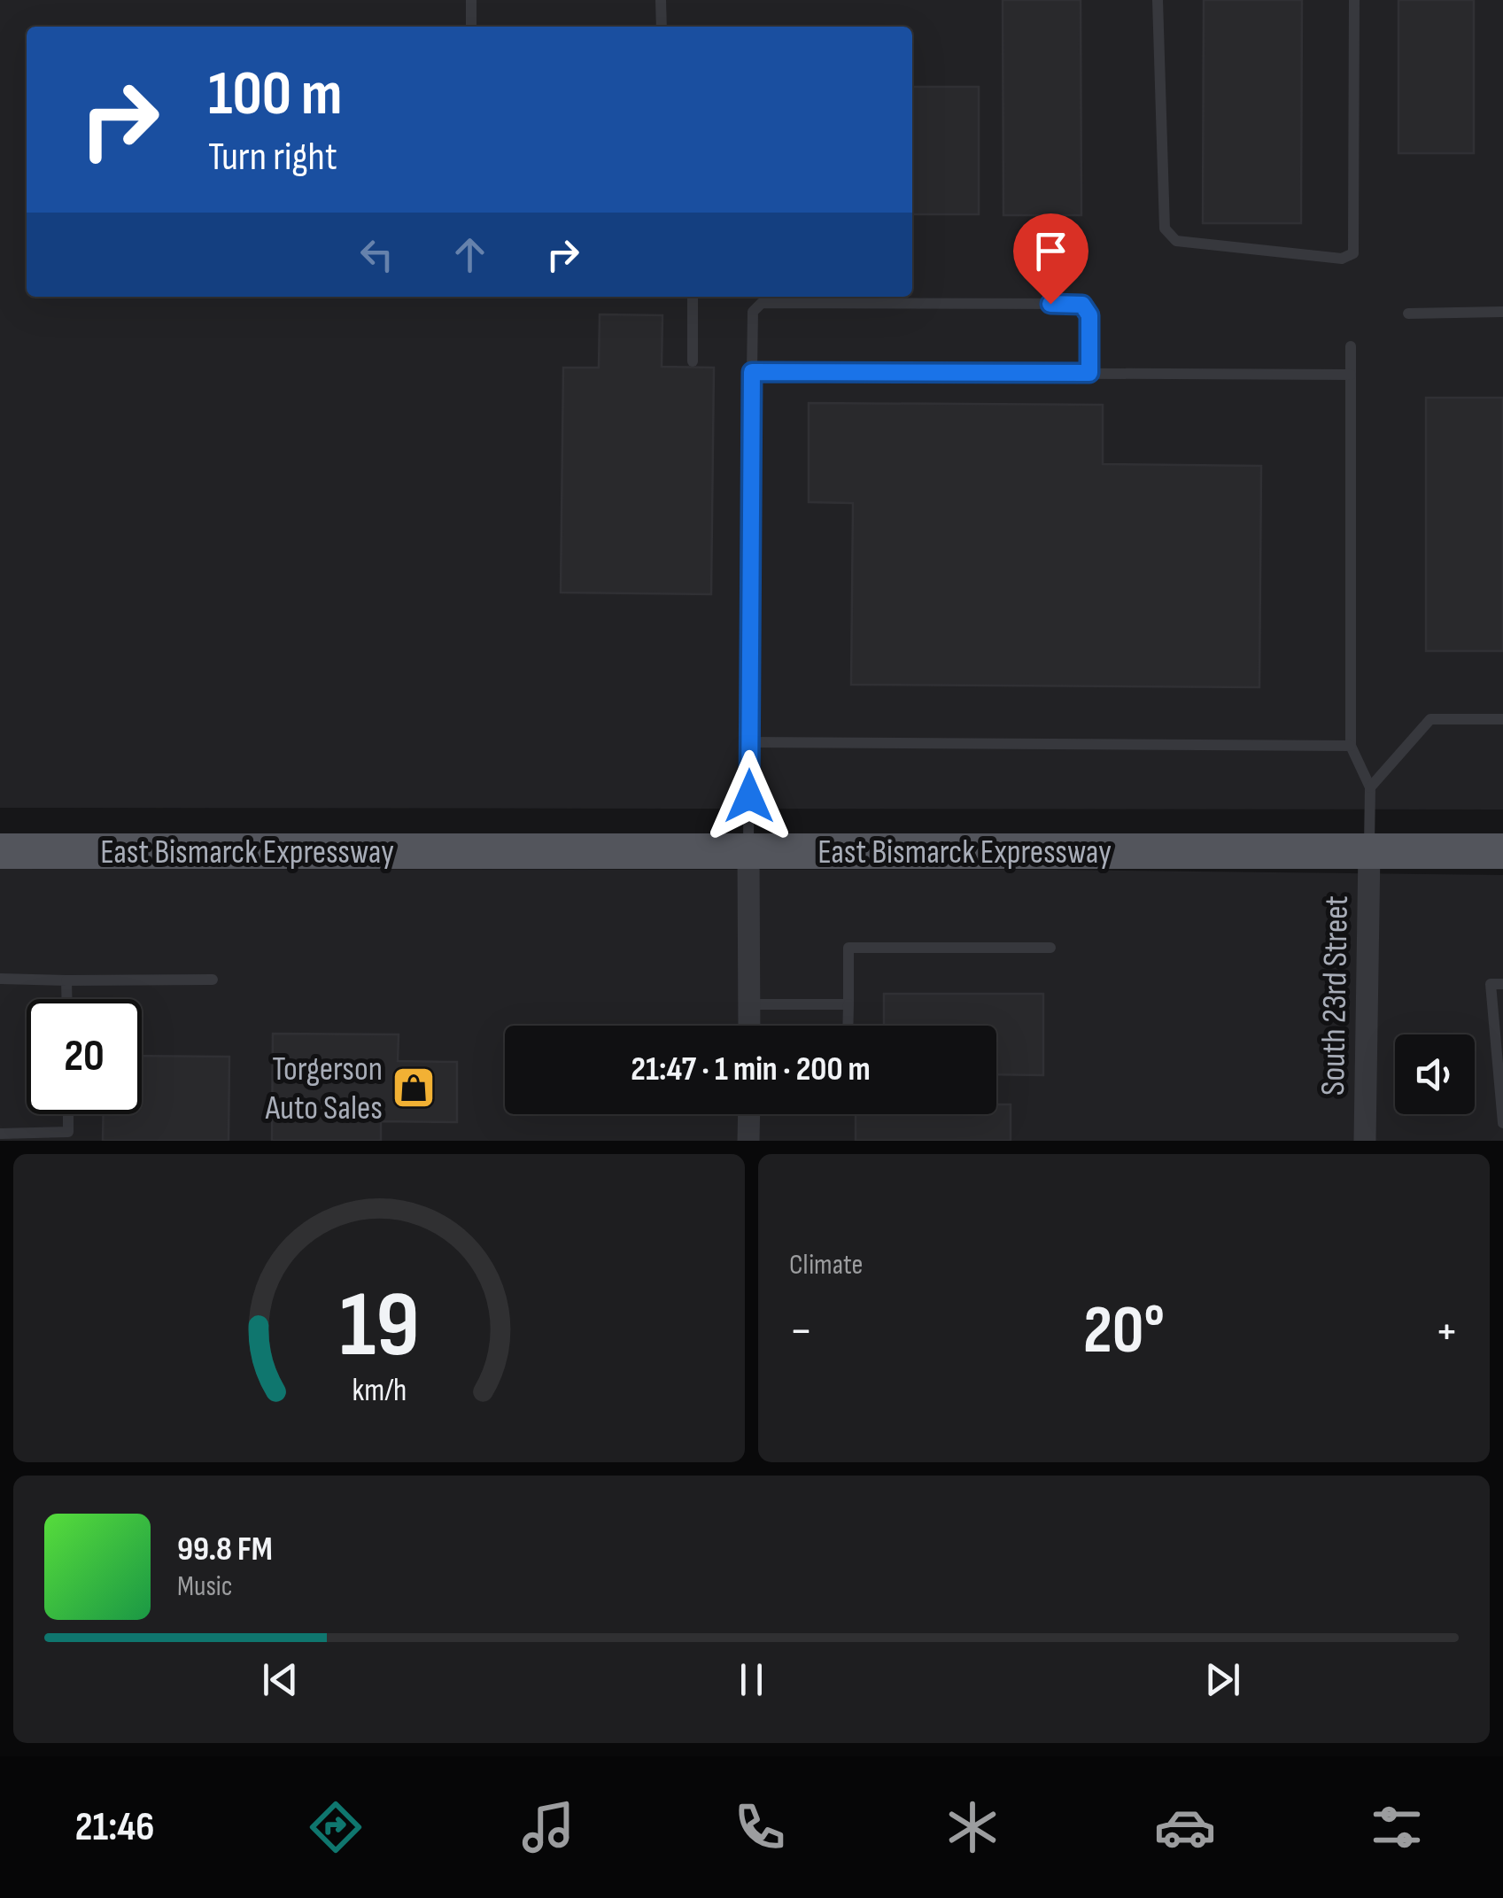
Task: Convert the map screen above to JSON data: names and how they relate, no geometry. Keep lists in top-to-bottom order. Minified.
{"streets":{"main road":["East Bismarck Expressway"],"street":["South 23rd Street"]},"crossings":[["East Bismarck Expressway","South 23rd Street"]],"places":{"shop":["Torgerson Auto Sales"]},"page":{"turn":["100 m","Turn right"],"limit":"20","trip":"21:47 · 1 min · 200 m","tile":"Climate","heat":["−","20°","+"],"song":["99.8 FM","Music"],"tabs":"21:46","gauge":["19","km/h"]}}
